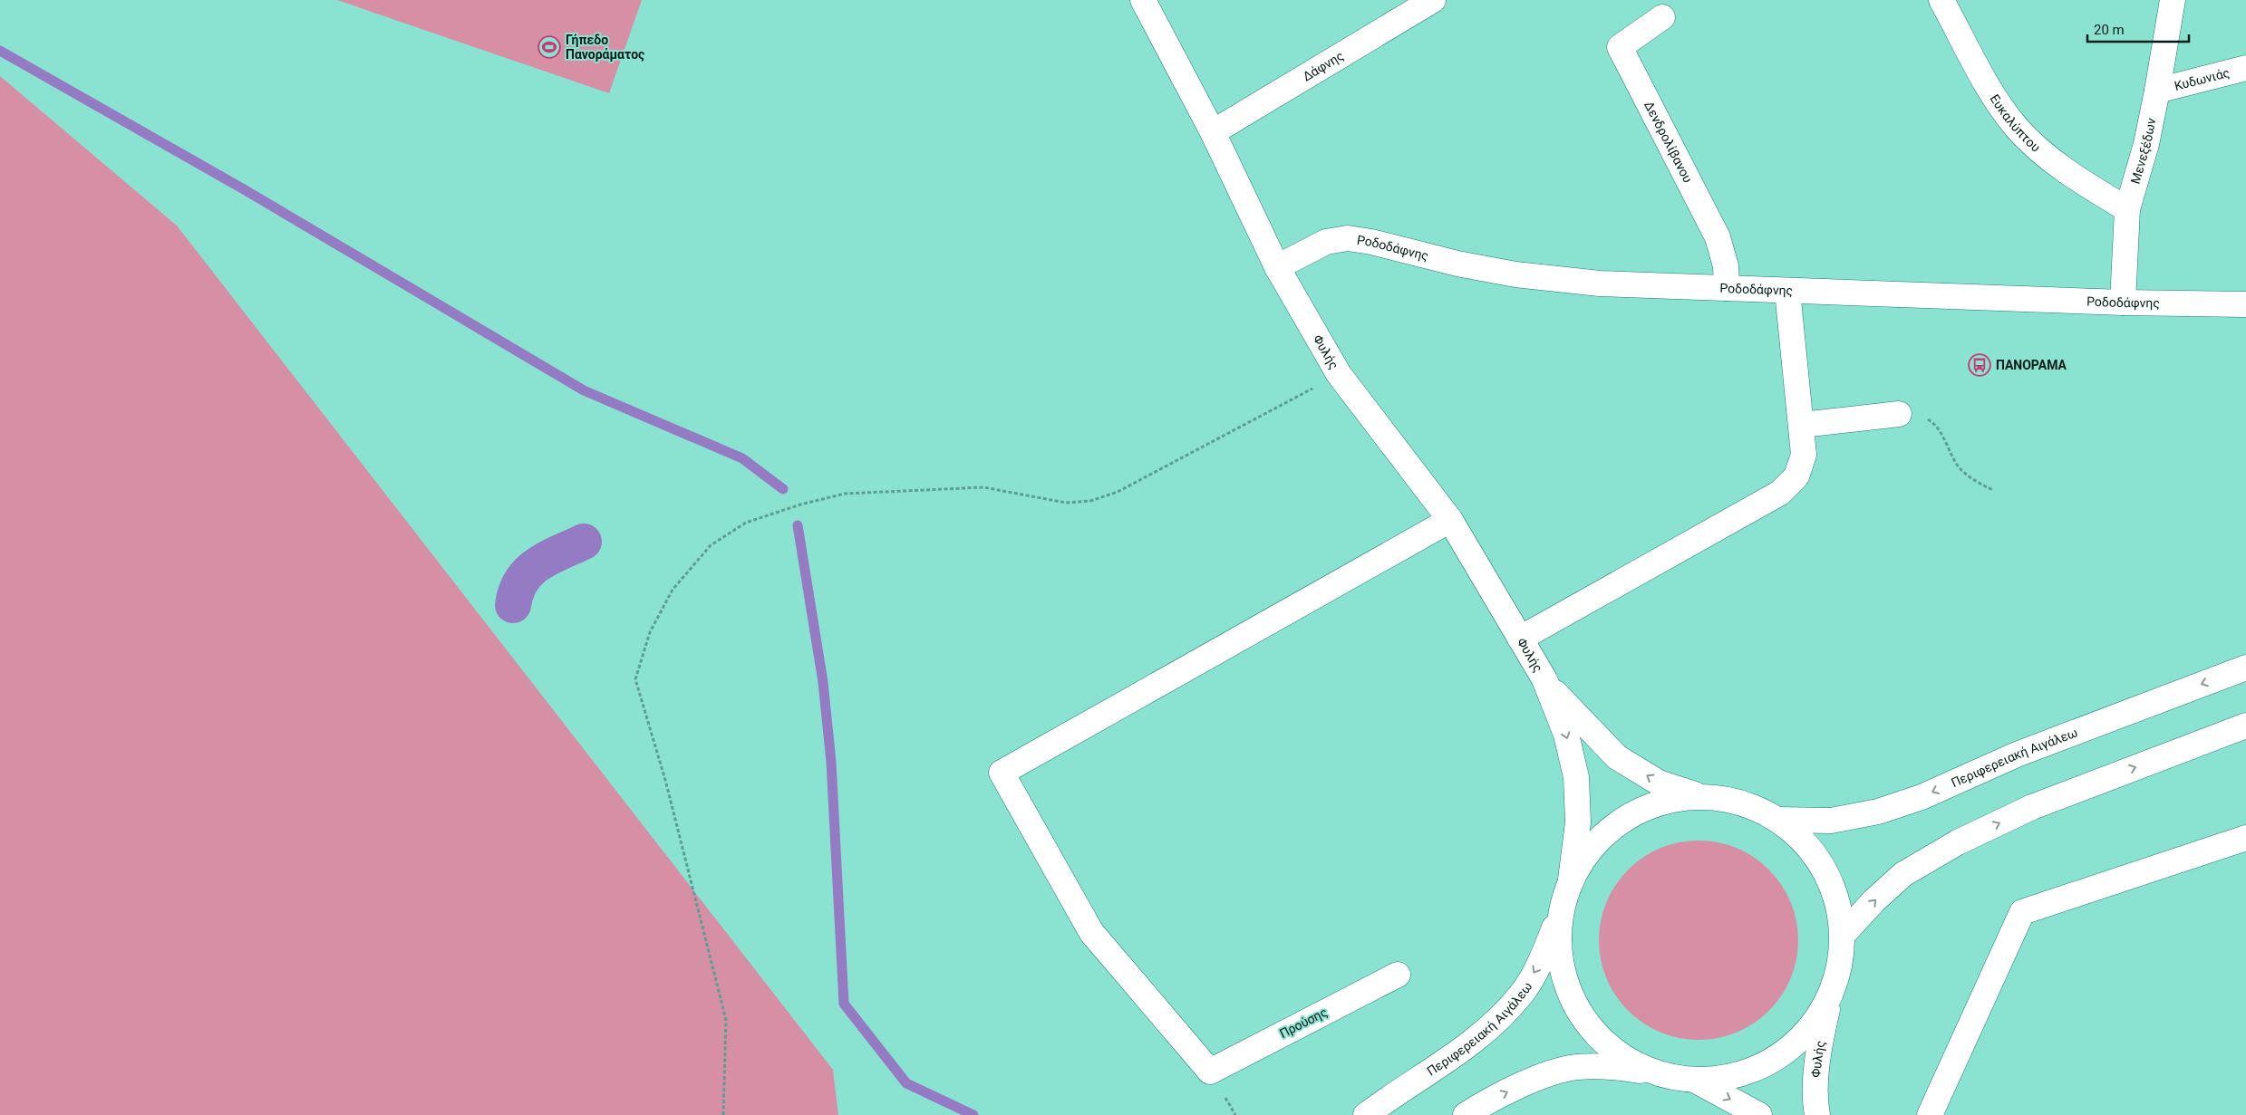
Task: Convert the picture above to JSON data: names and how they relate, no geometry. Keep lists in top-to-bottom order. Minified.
{"streets":{"street":["Δάφνης","Κυδωνιάς","Ευκαλύπτου","Δενδρολίβανου","Μενεξέδων","Ροδοδάφνης","Φυλής","Περιφερειακή Αιγάλεω","Προύσης"]},"crossings":[["Δάφνης","Φυλής"],["Κυδωνιάς","Μενεξέδων"],["Ευκαλύπτου","Μενεξέδων"],["Δενδρολίβανου","Ροδοδάφνης"],["Μενεξέδων","Ροδοδάφνης"],["Ροδοδάφνης","Φυλής"],["Φυλής","Προύσης"]],"places":{"sports":["Γήπεδο Πανοράματος"],"bus stop":["ΠΑΝΟΡΑΜΑ"]},"scale_bar":"20 m"}
